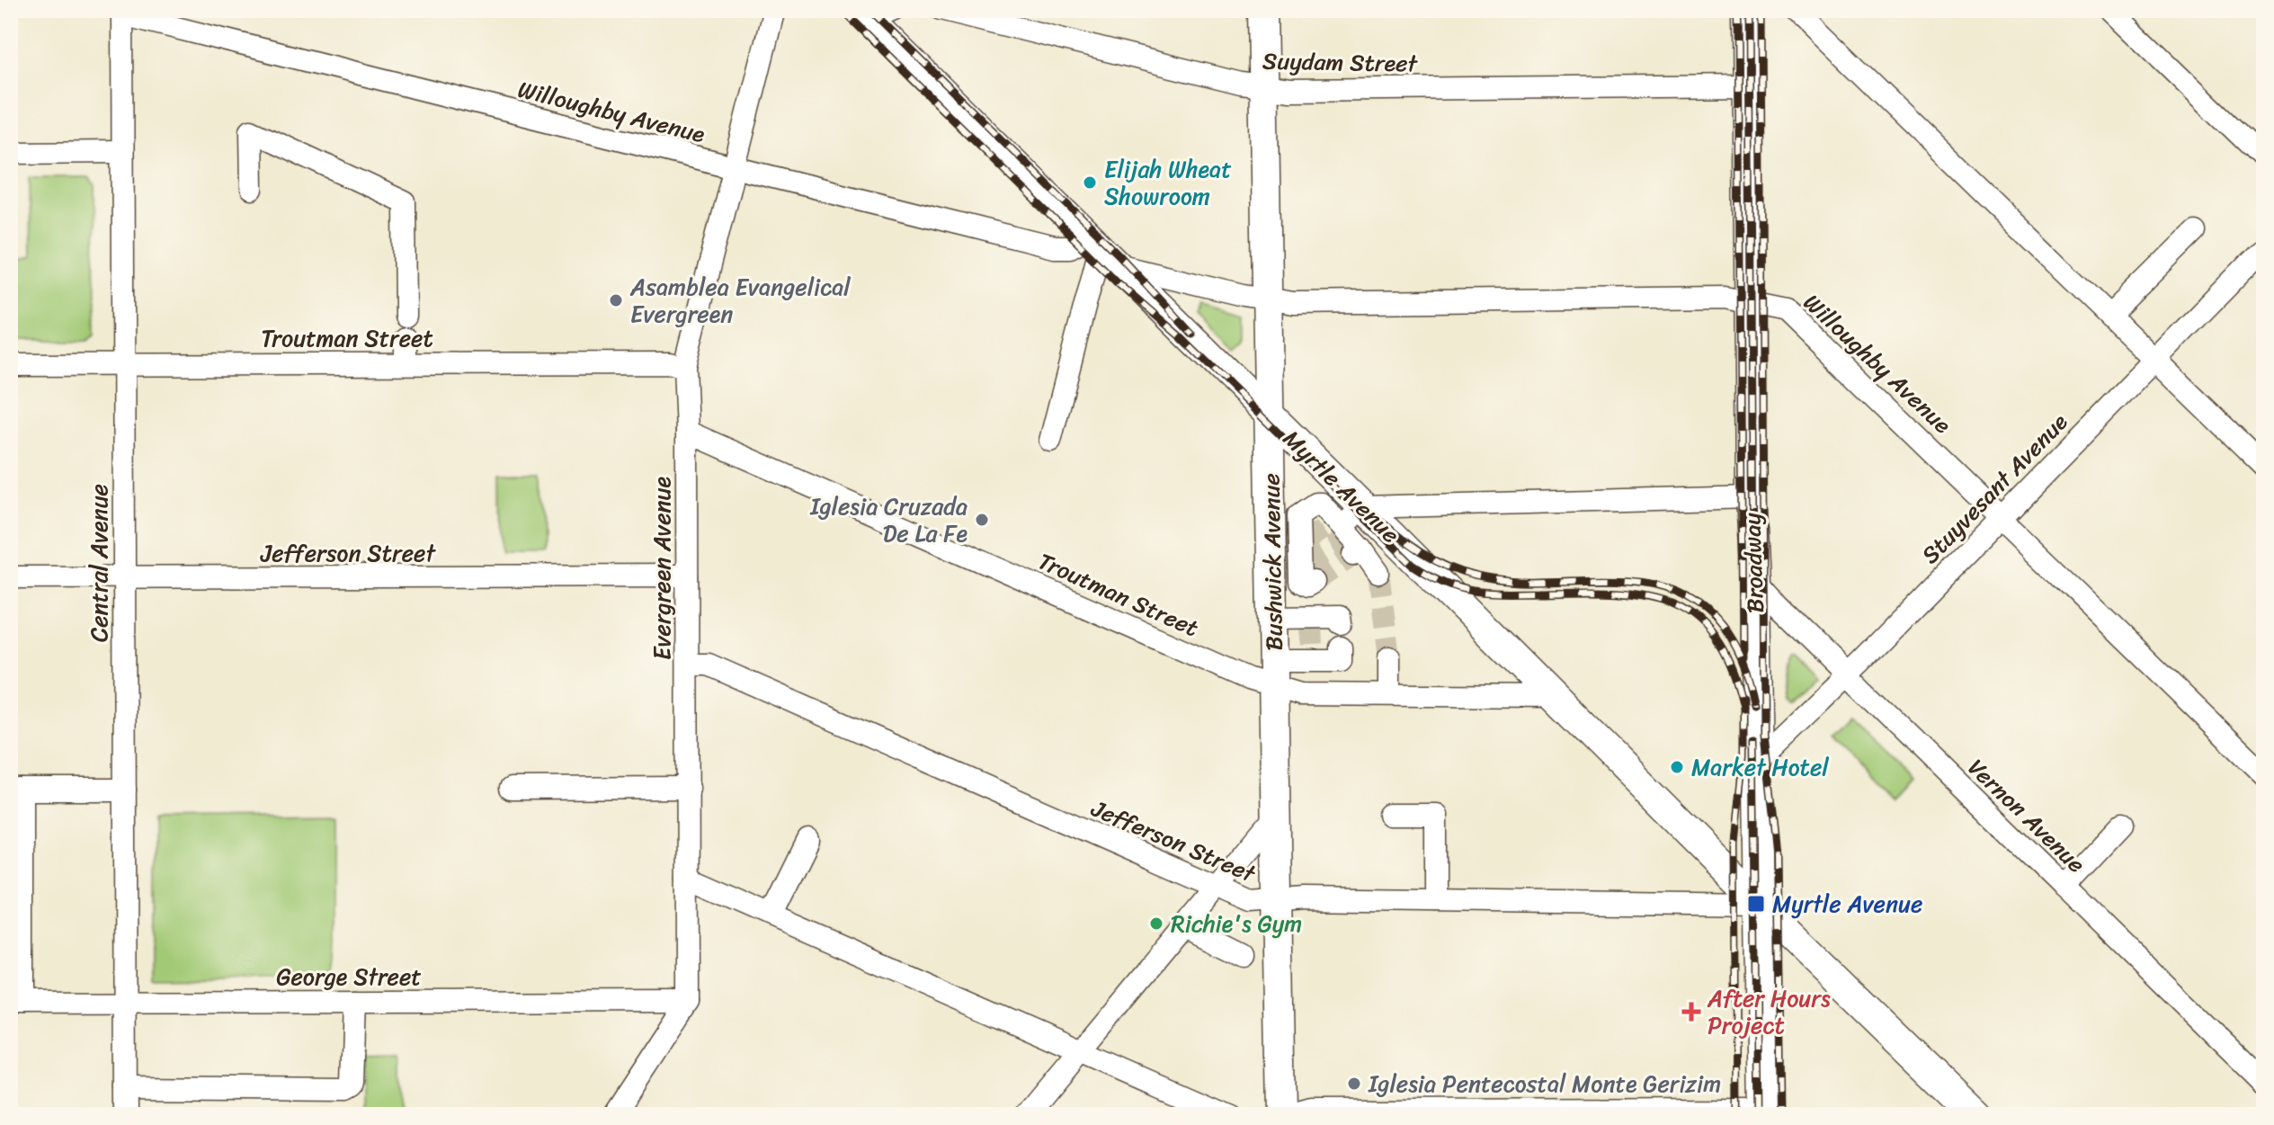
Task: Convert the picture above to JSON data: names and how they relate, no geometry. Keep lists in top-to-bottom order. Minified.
{"streets":{"main road":["Myrtle Avenue","Bushwick Avenue","Broadway"],"street":["Suydam Street","Willoughby Avenue","Troutman Street","Stuyvesant Avenue","Jefferson Street","Central Avenue","Evergreen Avenue","Vernon Avenue","George Street"]},"crossings":[["Suydam Street","Bushwick Avenue"],["Suydam Street","Broadway"],["Willoughby Avenue","Myrtle Avenue"],["Willoughby Avenue","Stuyvesant Avenue"],["Willoughby Avenue","Bushwick Avenue"],["Willoughby Avenue","Central Avenue"],["Willoughby Avenue","Broadway"],["Willoughby Avenue","Evergreen Avenue"],["Troutman Street","Myrtle Avenue"],["Troutman Street","Bushwick Avenue"],["Troutman Street","Central Avenue"],["Troutman Street","Evergreen Avenue"],["Myrtle Avenue","Jefferson Street"],["Myrtle Avenue","Bushwick Avenue"],["Myrtle Avenue","Broadway"],["Stuyvesant Avenue","Broadway"],["Stuyvesant Avenue","Vernon Avenue"],["Jefferson Street","Bushwick Avenue"],["Jefferson Street","Central Avenue"],["Jefferson Street","Broadway"],["Jefferson Street","Evergreen Avenue"],["Central Avenue","George Street"],["Broadway","Vernon Avenue"],["Evergreen Avenue","George Street"]],"places":{"other":["Elijah Wheat Showroom","Asamblea Evangelical Evergreen","Iglesia Cruzada De La Fe","Market Hotel","Richie's Gym","Iglesia Pentecostal Monte Gerizim"],"transit":["Myrtle Avenue"],"health":["After Hours Project"]}}
